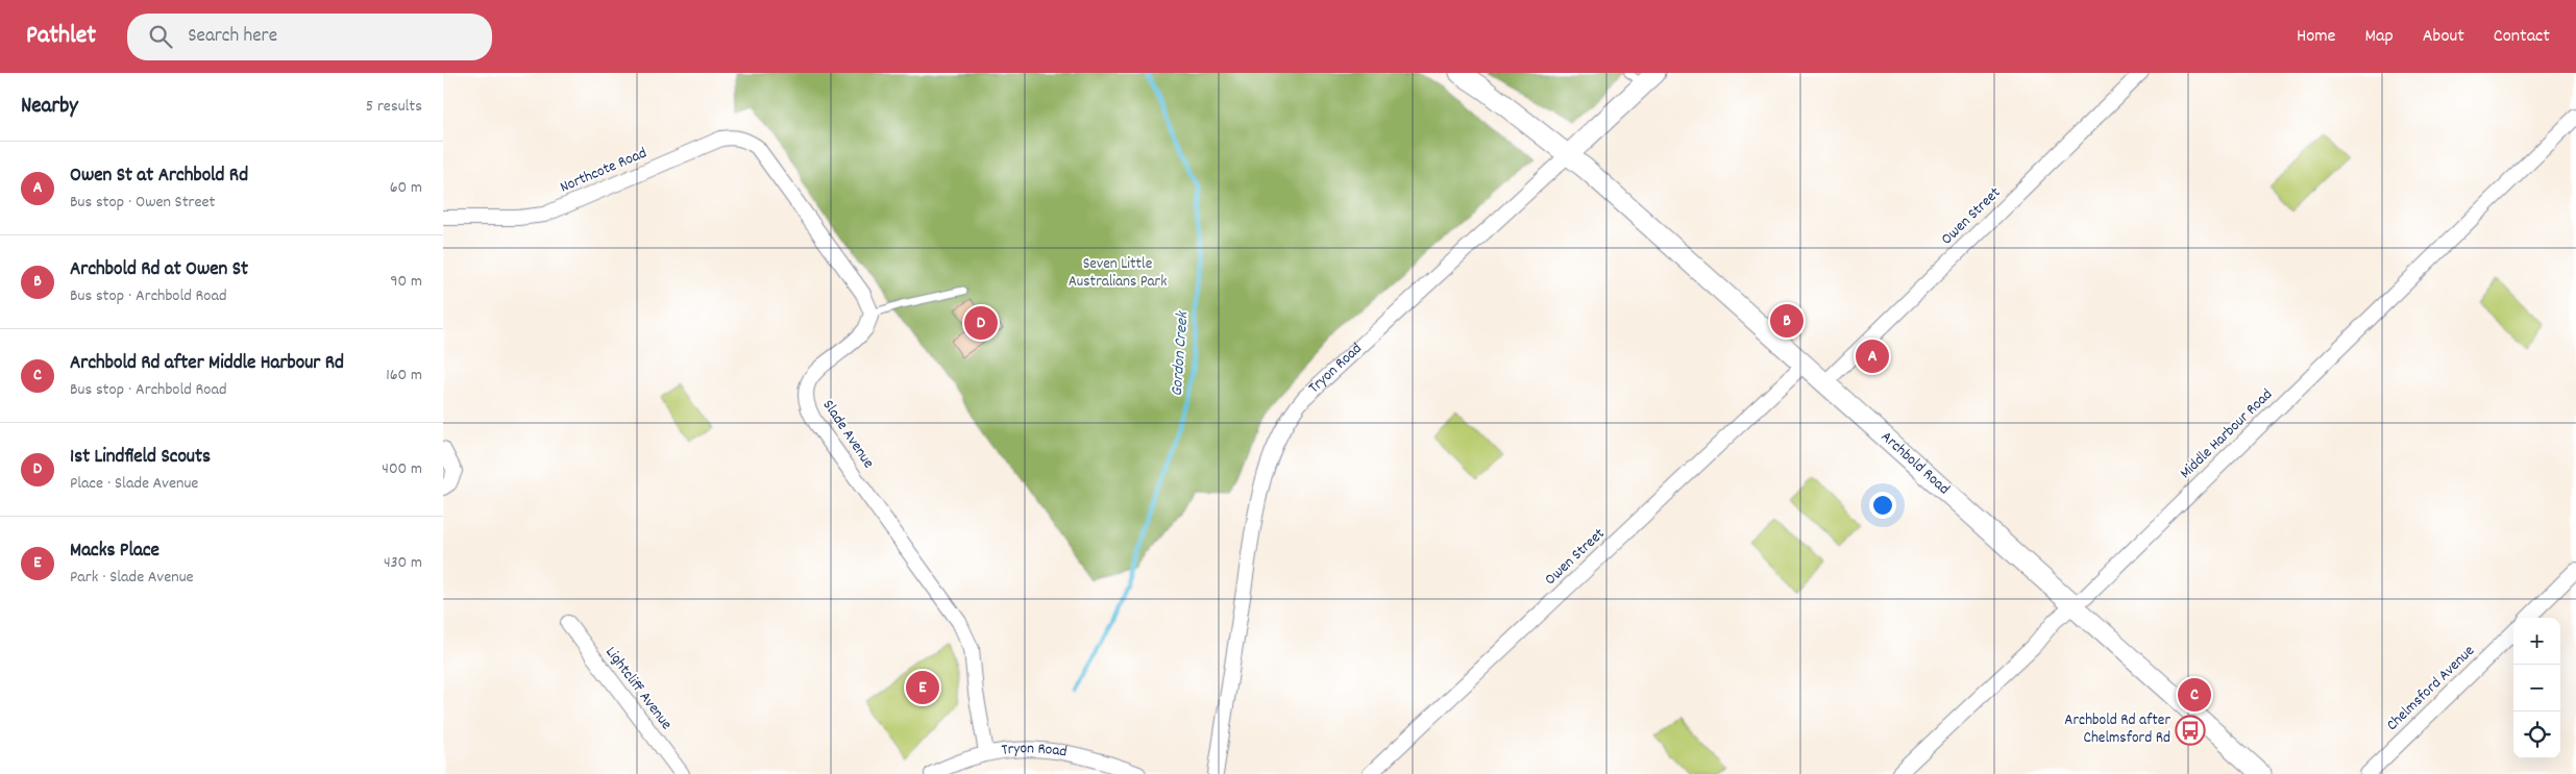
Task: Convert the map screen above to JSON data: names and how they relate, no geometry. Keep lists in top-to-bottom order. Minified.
{"streets":{"main road":["Tryon Road","Archbold Road"],"street":["Northcote Road","Owen Street","Slade Avenue","Middle Harbour Road","Lightcliff Avenue","Chelmsford Avenue"]},"crossings":[["Northcote Road","Slade Avenue"],["Owen Street","Archbold Road"],["Tryon Road","Slade Avenue"],["Tryon Road","Archbold Road"],["Middle Harbour Road","Archbold Road"]],"water":["Gordon Creek"],"parks":["Seven Little Australians Park"],"places":{"bus stop":["Archbold Rd after Chelmsford Rd"]},"page":{"header":"Pathlet","search":"Search here","nav":["Home","Map","About","Contact"],"heading":["Nearby","5 results"],"list":[{"mark":"A","name":"Owen St at Archbold Rd","note":"Bus stop · Owen Street","value":"60 m"},{"mark":"B","name":"Archbold Rd at Owen St","note":"Bus stop · Archbold Road","value":"90 m"},{"mark":"C","name":"Archbold Rd after Middle Harbour Rd","note":"Bus stop · Archbold Road","value":"160 m"},{"mark":"D","name":"1st Lindfield Scouts","note":"Place · Slade Avenue","value":"400 m"},{"mark":"E","name":"Macks Place","note":"Park · Slade Avenue","value":"430 m"}],"pins":["B","D","A","E","C"],"map_buttons":["+","−"]}}
